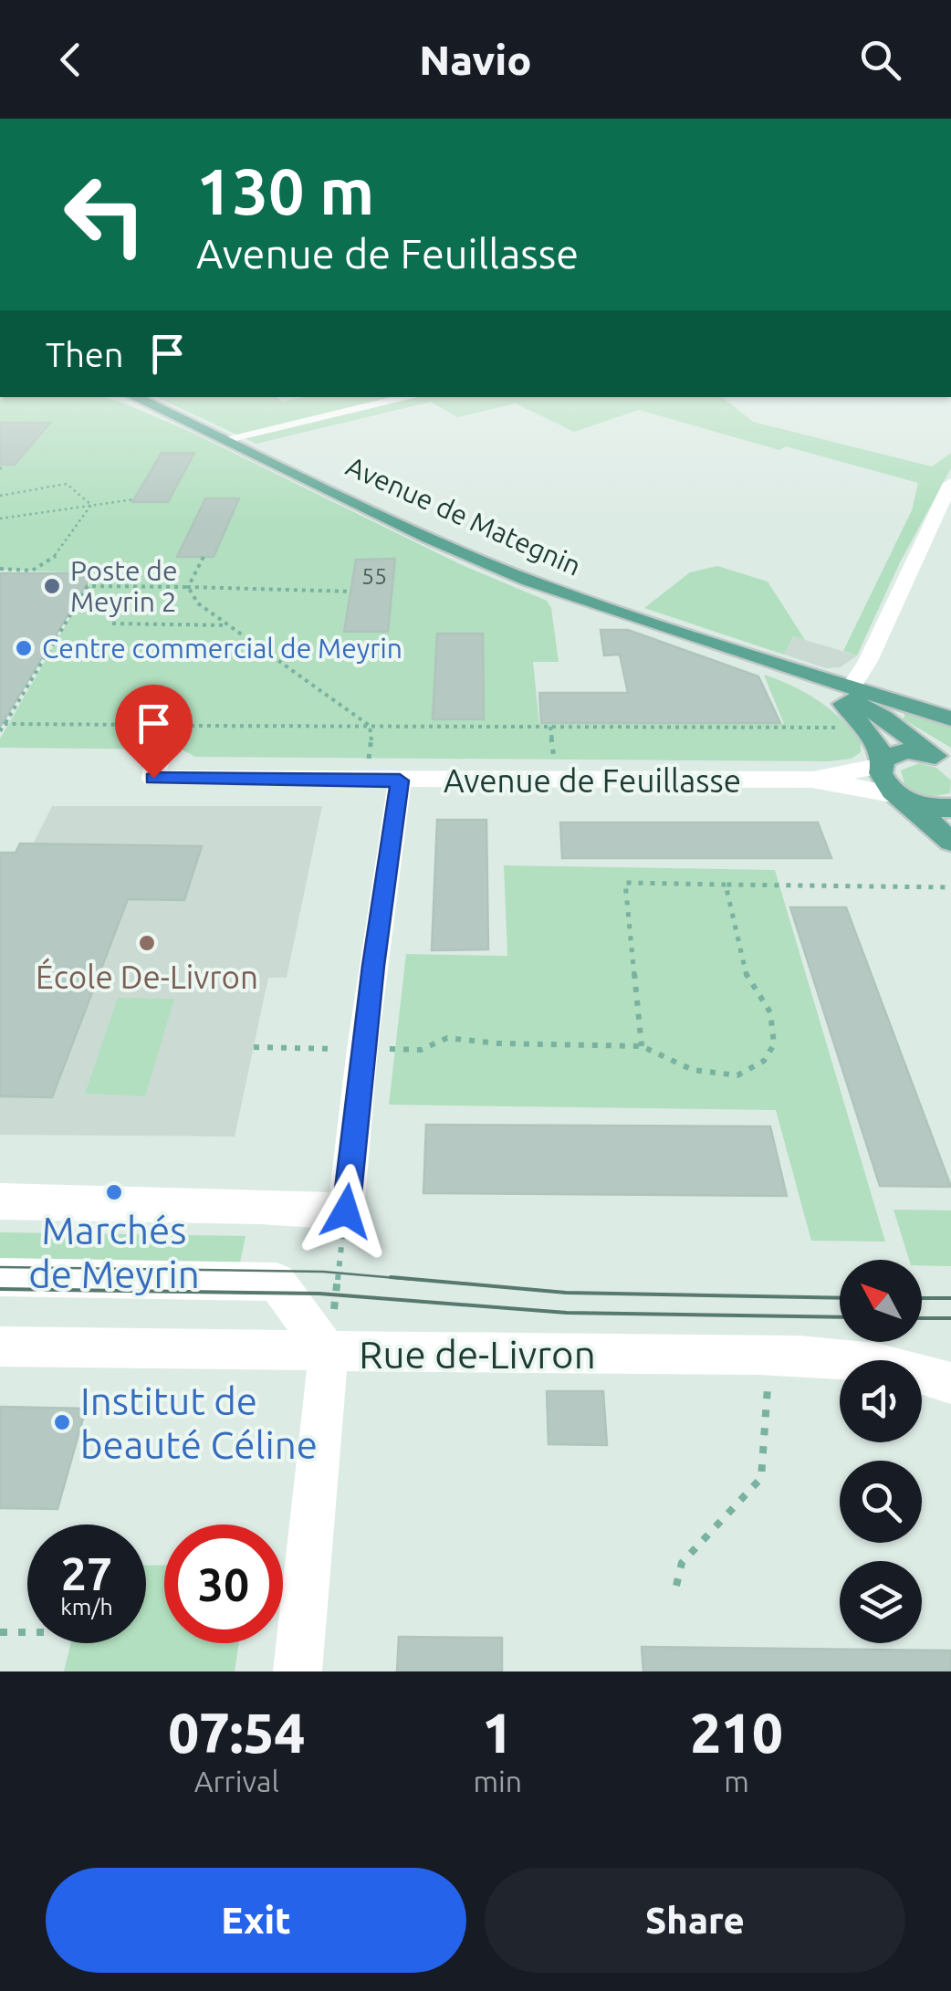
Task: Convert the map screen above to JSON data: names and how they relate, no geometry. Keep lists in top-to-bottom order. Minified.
{"streets":{"main road":["Avenue de Mategnin"],"street":["Avenue de Feuillasse","Rue de-Livron"]},"crossings":[["Avenue de Mategnin","Avenue de Feuillasse"]],"places":["Poste de Meyrin 2","Centre commercial de Meyrin","École De-Livron","Marchés de Meyrin","Institut de beauté Céline"],"house_numbers":["55"],"north":"top left","page":{"header":"Navio","turn":["130 m","Avenue de Feuillasse"],"then":"Then","speed":"27 km/h","limit":"30","eta":["07:54","Arrival","1","min","210","m"],"buttons":["Exit","Share"]}}
